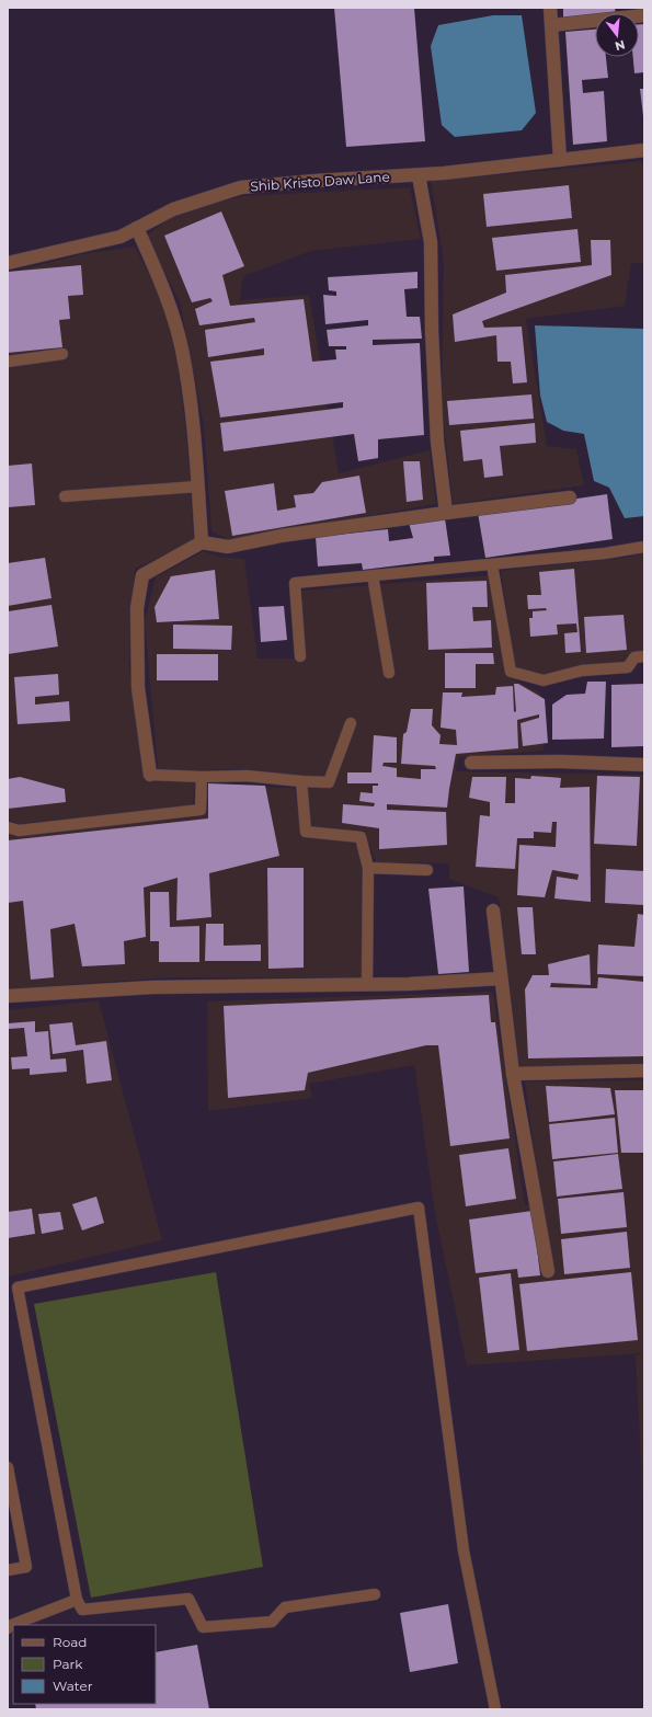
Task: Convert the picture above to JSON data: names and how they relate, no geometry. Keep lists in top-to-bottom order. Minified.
{"streets":{"street":["Shib Kristo Daw Lane"]},"legend":["Road","Park","Water"],"north":"bottom"}
